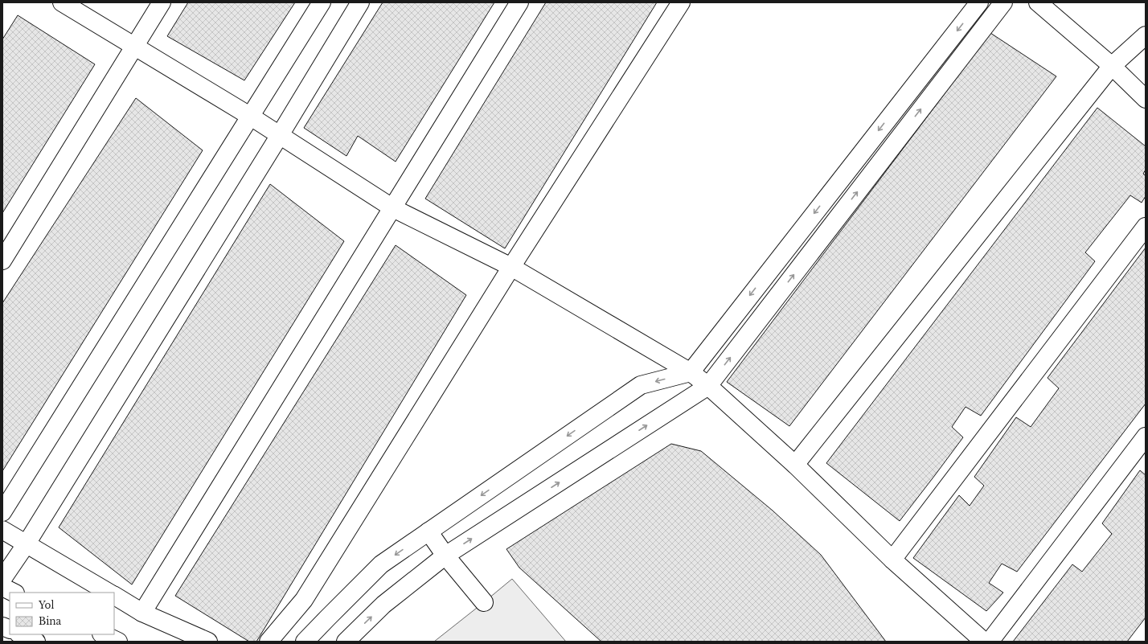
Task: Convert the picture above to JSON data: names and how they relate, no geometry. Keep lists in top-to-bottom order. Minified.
{"legend":["Yol","Bina"]}
